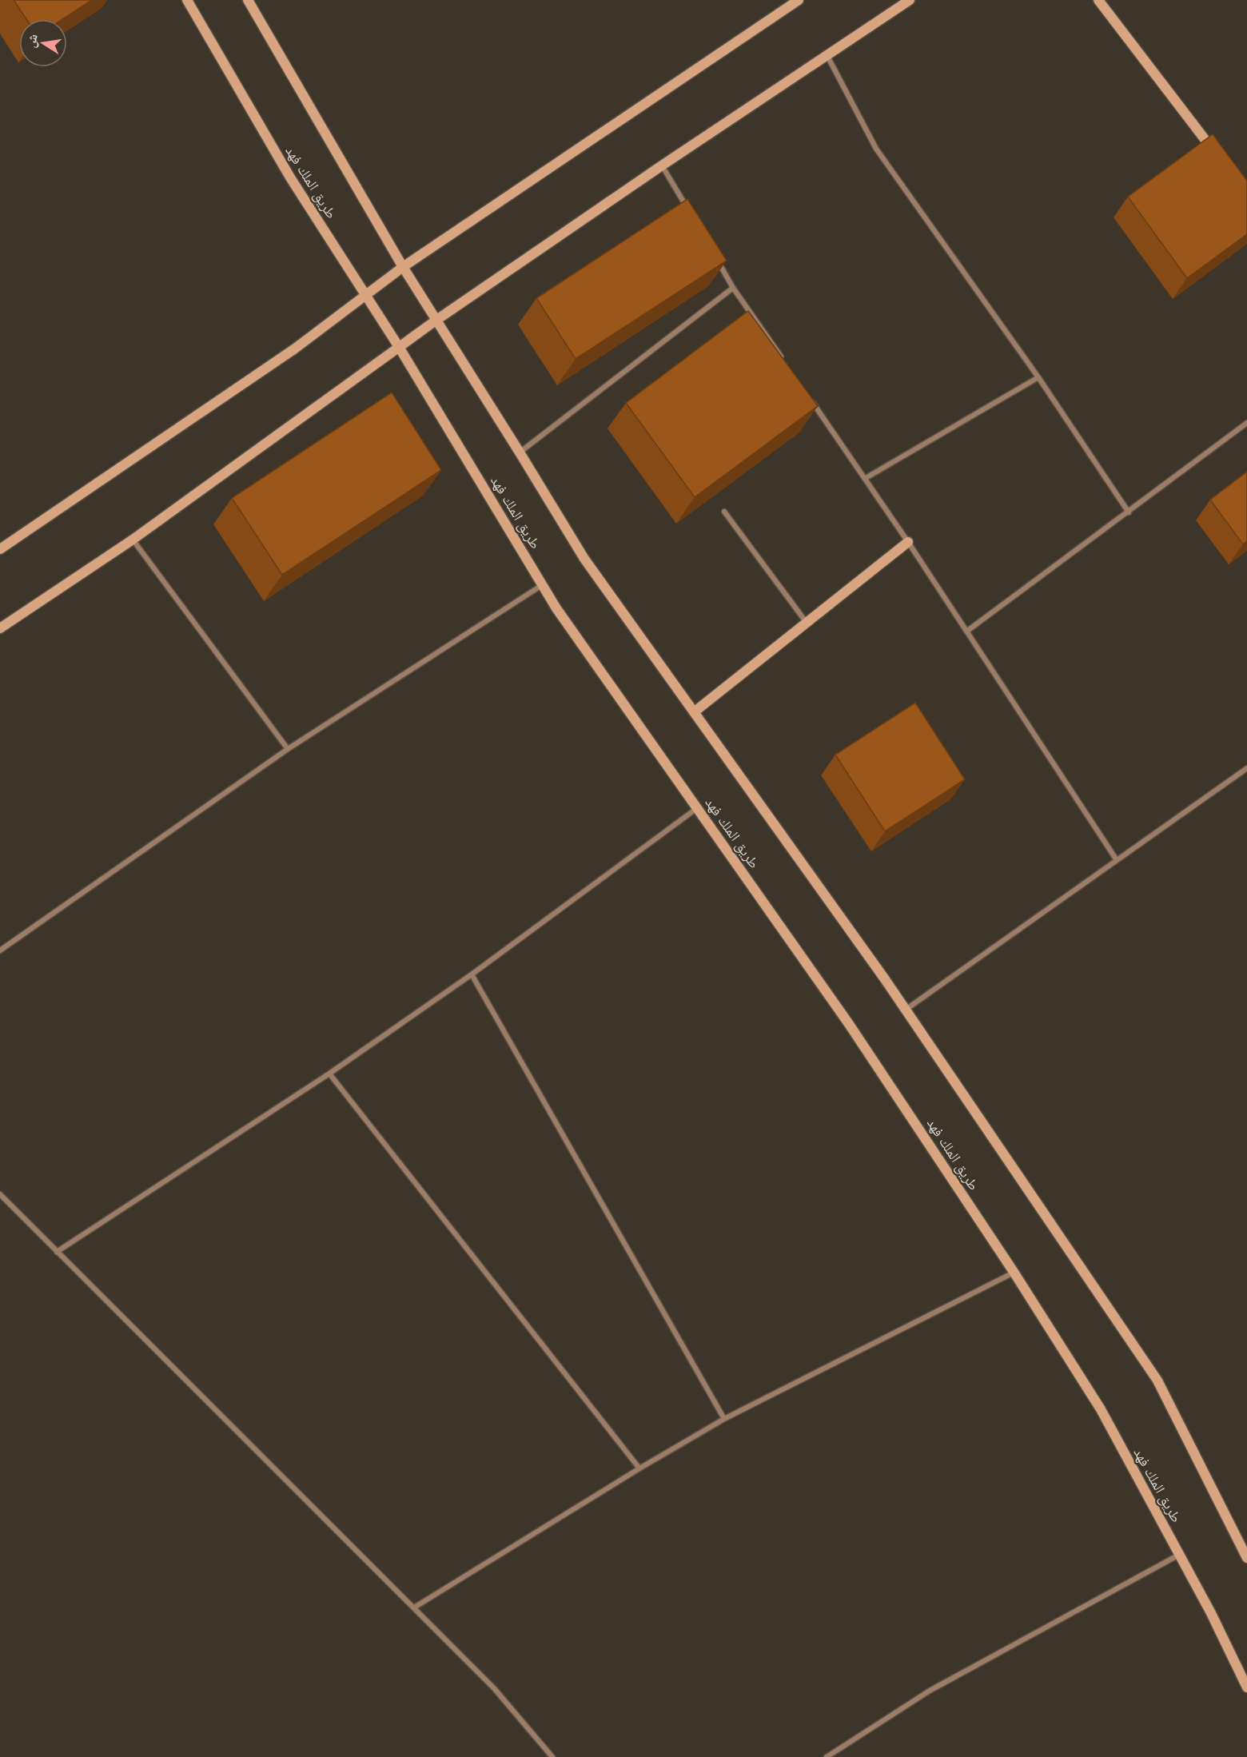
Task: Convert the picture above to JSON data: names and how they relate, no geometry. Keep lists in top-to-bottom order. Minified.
{"streets":{"main road":["طريق الملك فهد"]},"north":"left"}
